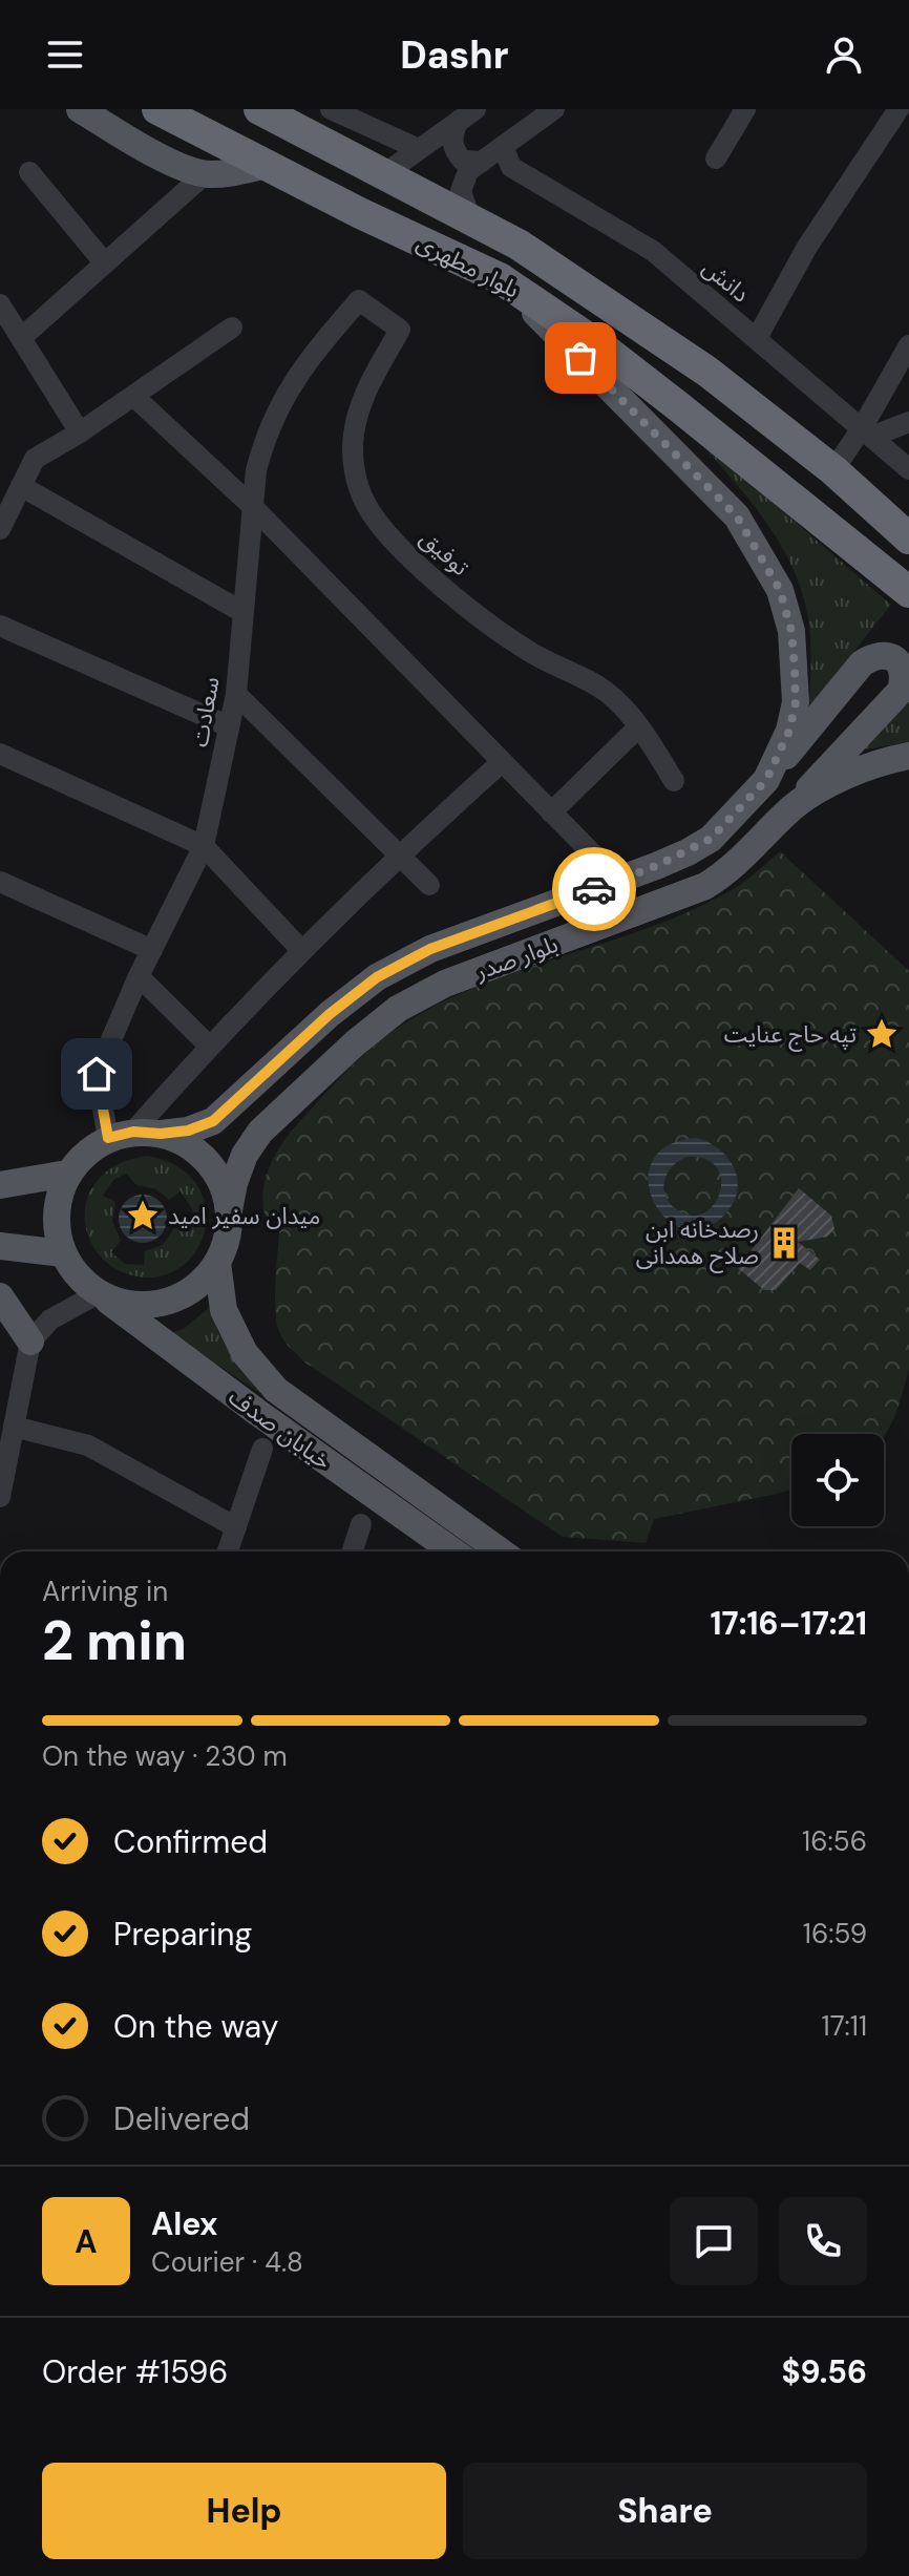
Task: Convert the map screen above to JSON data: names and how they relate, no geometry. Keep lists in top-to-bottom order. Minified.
{"streets":{"highway":["بلوار مطهری"],"main road":["بلوار صدر","خیابان صدف"],"street":["دانش","توفیق","سعادت"]},"crossings":[["بلوار مطهری","بلوار صدر"],["توفیق","سعادت"],["سعادت","بلوار صدر"],["سعادت","خیابان صدف"],["بلوار صدر","خیابان صدف"]],"places":{"place":["تپه حاج عنایت","میدان سفیر امید"],"building":["رصدخانه ابن صلاح همدانی"]},"page":{"header":"Dashr","heading":["2 min","Arriving in","17:16–17:21"],"panel":["Alex","Courier · 4.8","Order #1596","$9.56"],"bar":"On the way · 230 m","list":[["Confirmed","16:56"],["Preparing","16:59"],["On the way","17:11"],"Delivered"],"round":"A","buttons":["Help","Share"]}}
